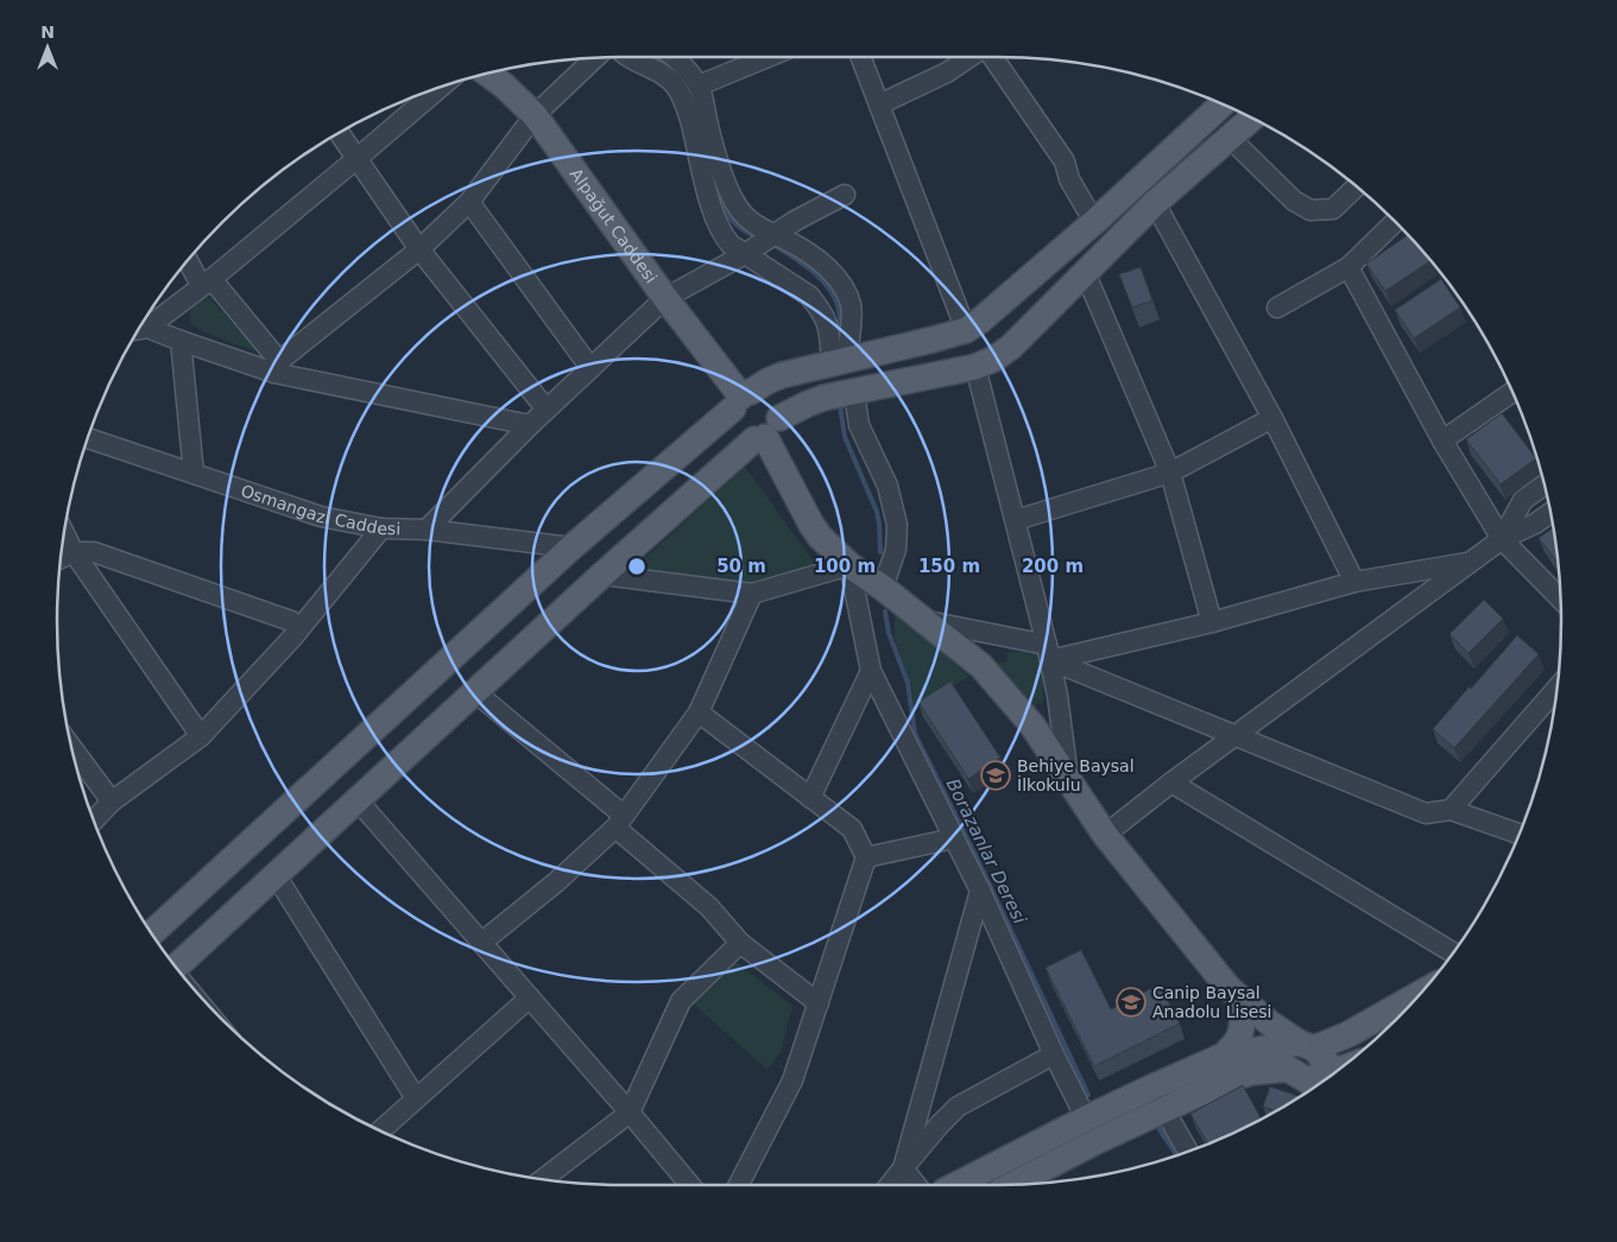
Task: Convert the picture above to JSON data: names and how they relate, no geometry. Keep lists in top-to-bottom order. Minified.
{"streets":{"main road":["Alpağut Caddesi"],"street":["Osmangazi Caddesi"]},"water":["Borazanlar Deresi"],"places":{"school or university":["Behiye Baysal İlkokulu","Canip Baysal Anadolu Lisesi"]},"north":"top","rings":["50 m","100 m","150 m","200 m"]}
